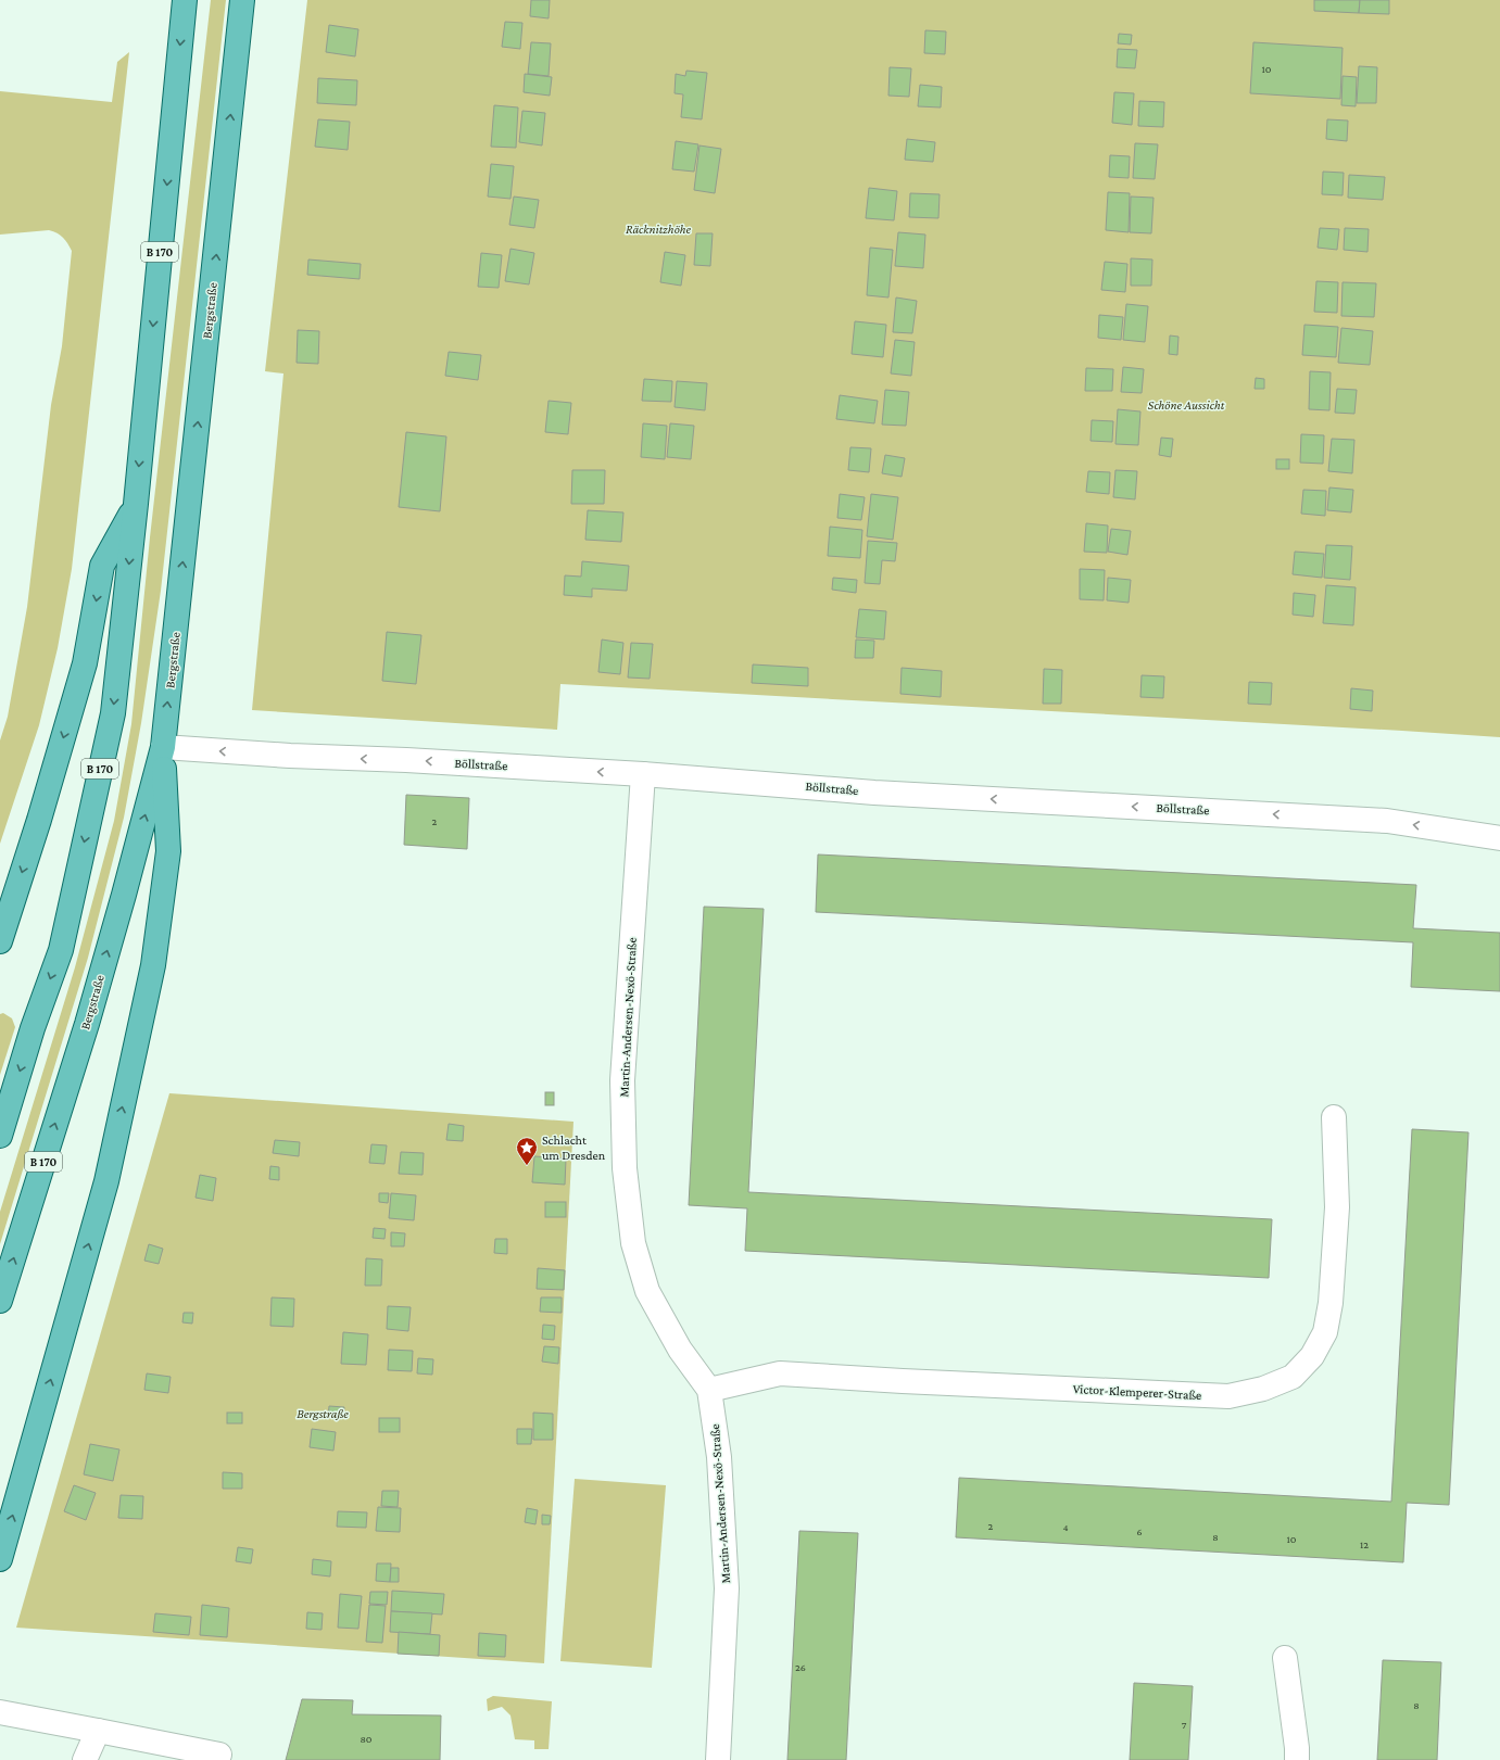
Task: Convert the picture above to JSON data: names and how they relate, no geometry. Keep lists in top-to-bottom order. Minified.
{"streets":{"main road":["B 170","Bergstraße"],"street":["Böllstraße","Martin-Andersen-Nexö-Straße","Victor-Klemperer-Straße"]},"crossings":[["Bergstraße","Böllstraße"],["Böllstraße","Martin-Andersen-Nexö-Straße"],["Martin-Andersen-Nexö-Straße","Victor-Klemperer-Straße"]],"one_way":["Böllstraße"],"parks":["Räcknitzhöhe","Schöne Aussicht","Bergstraße"],"places":{"place":["Schlacht um Dresden"]},"house_numbers":["10","2","2","4","6","8","10","12","26","8","7","80"]}
